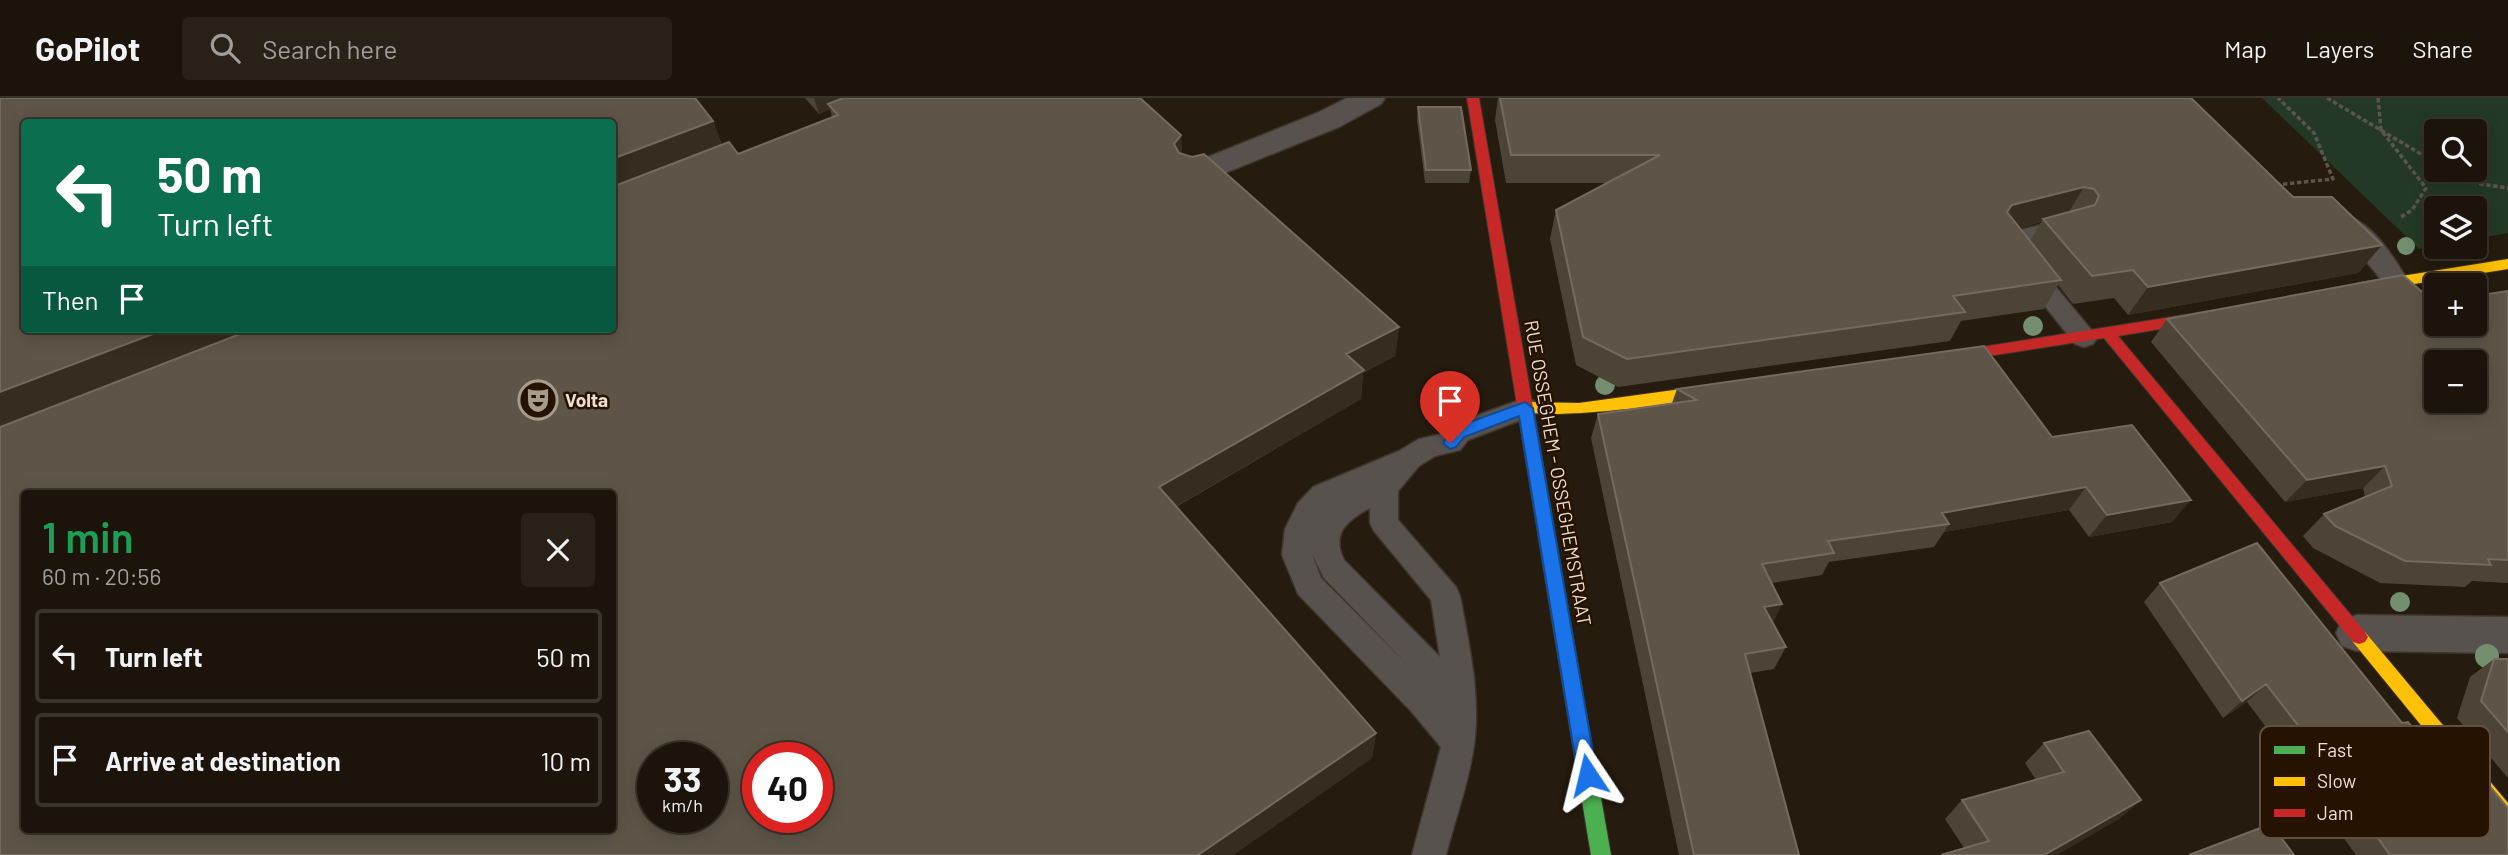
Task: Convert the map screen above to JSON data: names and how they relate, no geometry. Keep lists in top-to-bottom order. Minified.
{"streets":{"street":["RUE OSSEGHEM - OSSEGHEMSTRAAT"]},"places":{"theatre":["Volta"]},"legend":["Fast","Slow","Jam"],"page":{"header":"GoPilot","search":"Search here","nav":["Map","Layers","Share"],"map_buttons":["+","−"],"turn":["50 m","Turn left"],"then":"Then","heading":["1 min","60 m · 20:56"],"list":[{"name":"Turn left","value":"50 m"},{"name":"Arrive at destination","value":"10 m"}],"speed":"33 km/h","limit":"40"}}
